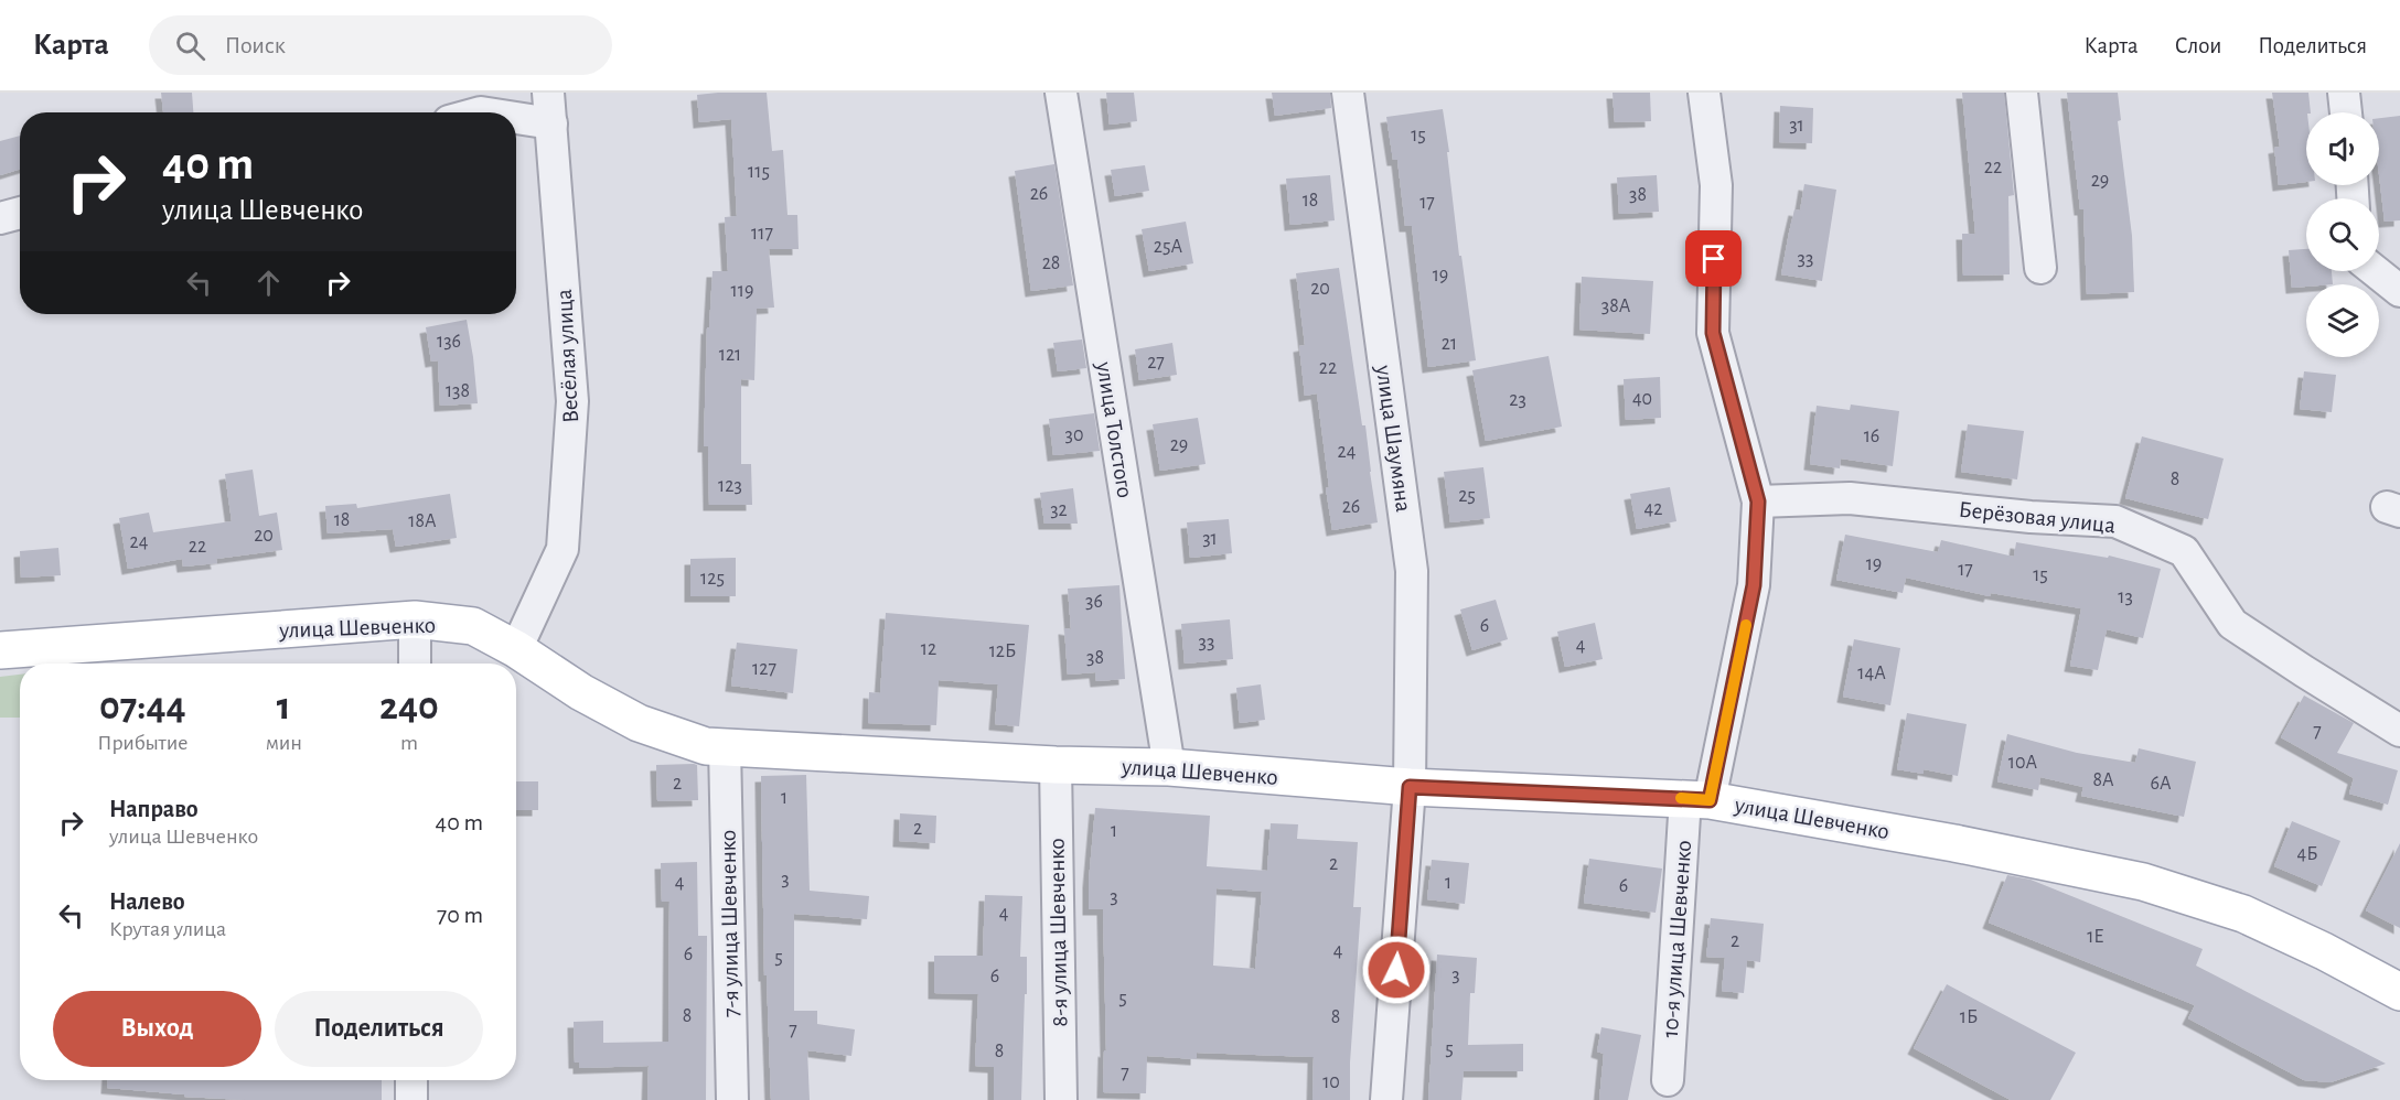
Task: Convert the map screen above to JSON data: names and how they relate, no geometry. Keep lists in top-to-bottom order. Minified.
{"streets":{"main road":["улица Шевченко"],"street":["Весёлая улица","улица Толстого","улица Шаумяна","Берёзовая улица","7-я улица Шевченко","8-я улица Шевченко","10-я улица Шевченко"]},"crossings":[["Весёлая улица","улица Шевченко"],["улица Толстого","улица Шевченко"],["улица Шаумяна","улица Шевченко"],["Берёзовая улица","10-я улица Шевченко"],["улица Шевченко","7-я улица Шевченко"],["улица Шевченко","8-я улица Шевченко"],["улица Шевченко","10-я улица Шевченко"]],"house_numbers":["31","15","22","115","29","26","38","18","17","117","25А","33","28","19","20","119","38А","136","21","121","27","22","138","40","23","30","16","29","24","8","123","25","26","42","32","18","18А","20","31","24","22","19","17","15","125","13","36","6","33","4","12","12Б","38","127","14А","7","10А","8А","2","6А","1","2","1","4Б","2","3","4","1","6","3","4","1Е","2","4","6","5","3","6","5","8","8","1Б","7","5","8","7","10"],"page":{"header":"Карта","search":"Поиск","nav":["Карта","Слои","Поделиться"],"turn":["40 m","улица Шевченко"],"eta":["07:44","Прибытие","1","мин","240","m"],"list":[{"name":"Направо","note":"улица Шевченко","value":"40 m"},{"name":"Налево","note":"Крутая улица","value":"70 m"}],"buttons":["Выход","Поделиться"]}}
